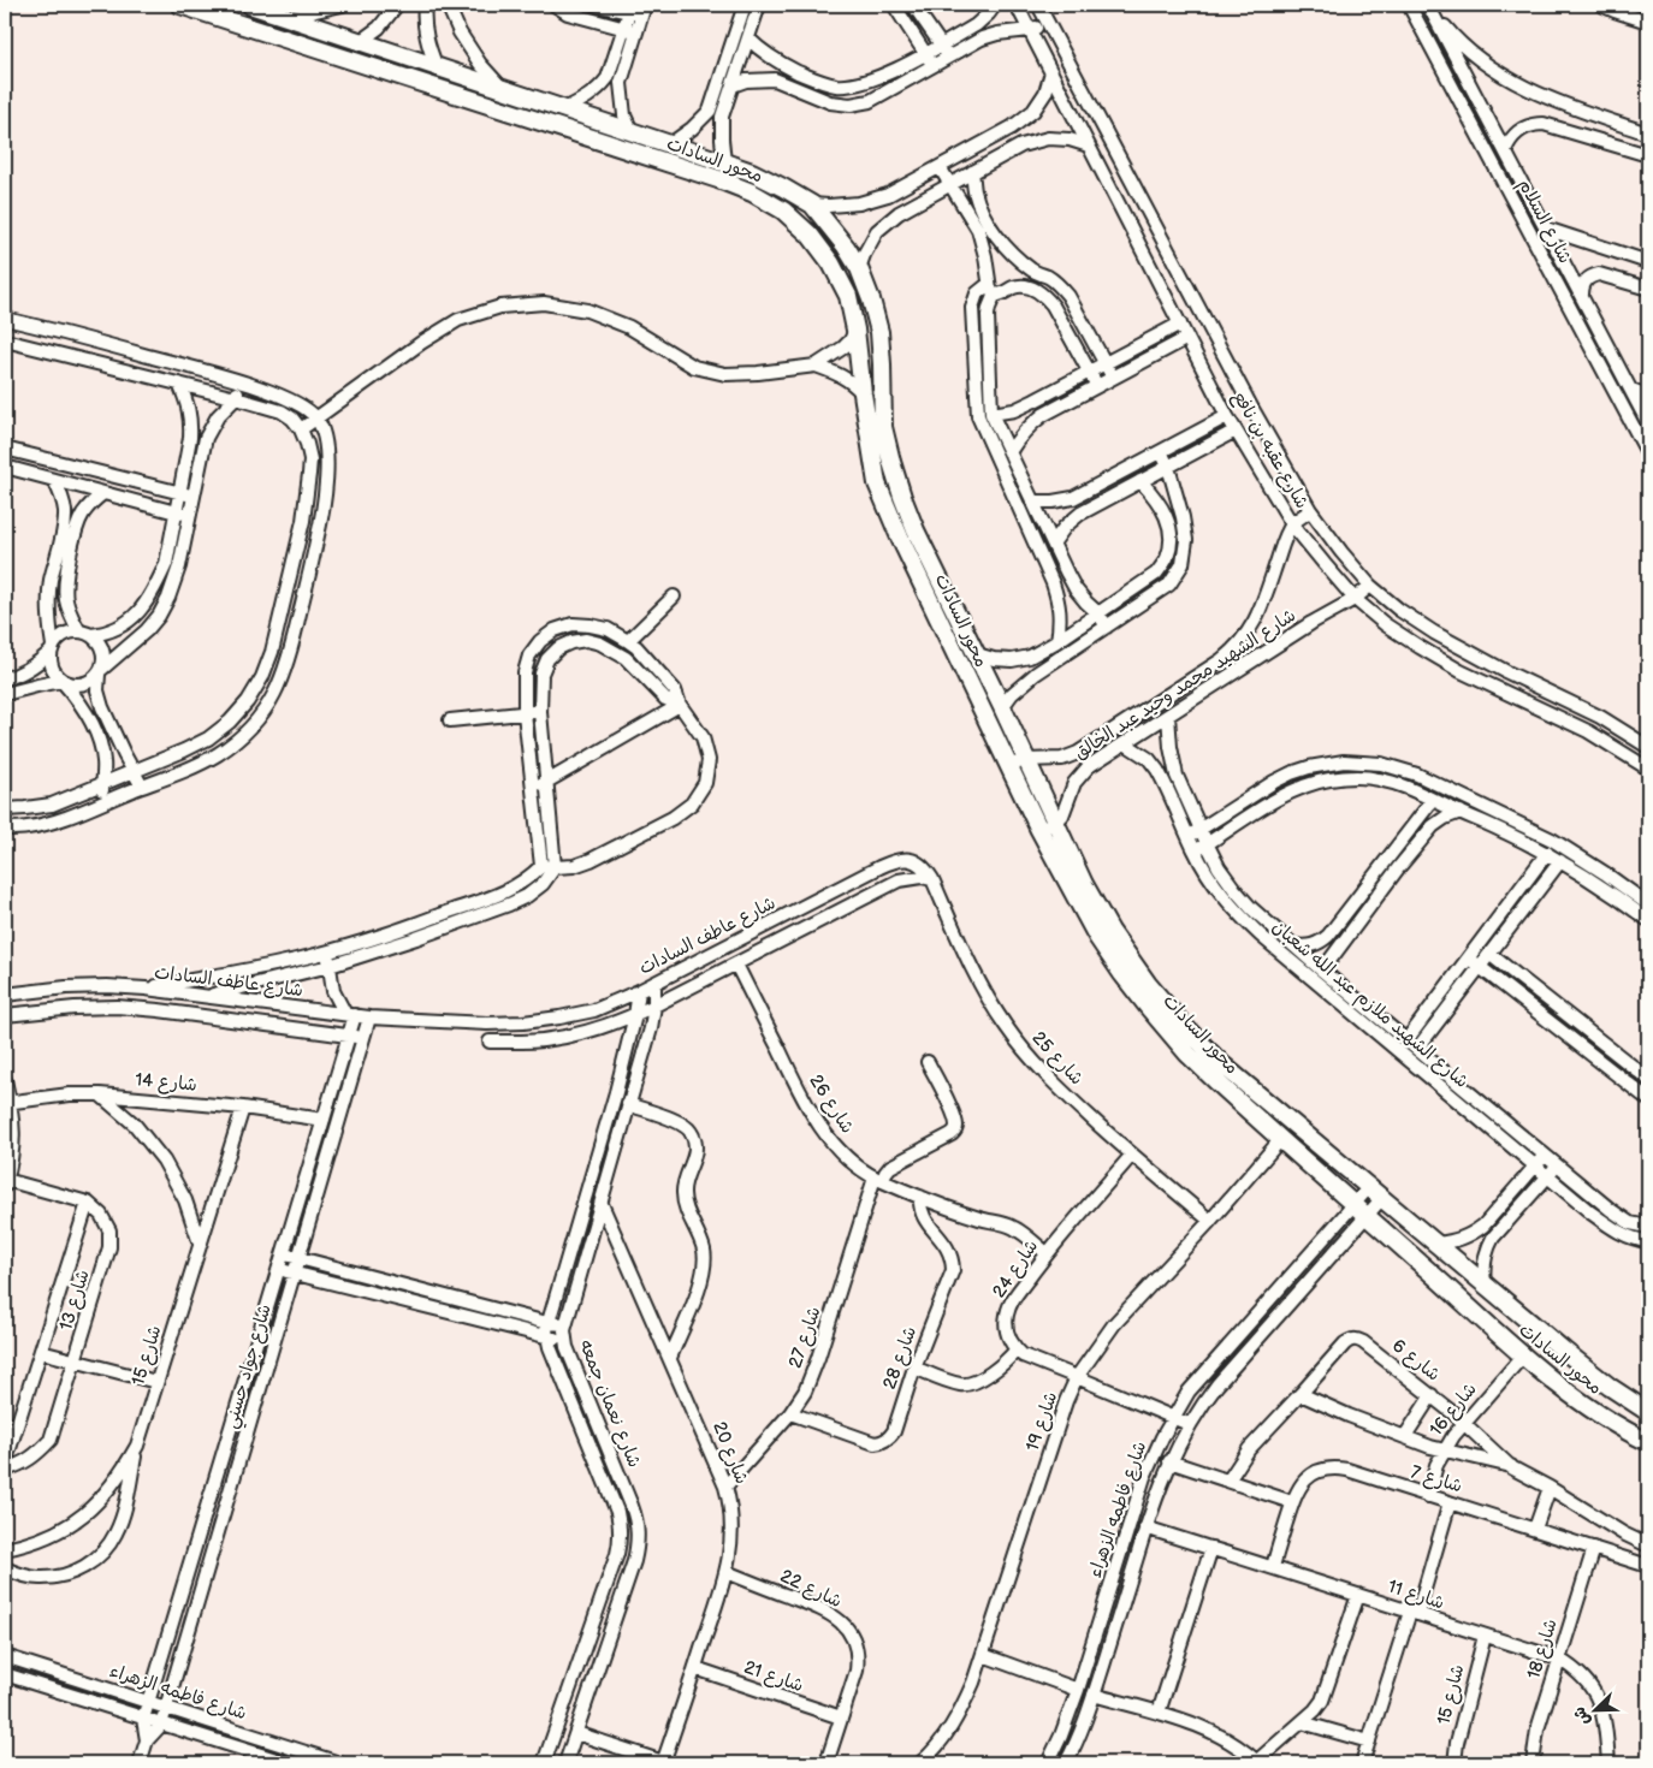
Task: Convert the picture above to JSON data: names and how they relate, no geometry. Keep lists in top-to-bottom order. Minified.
{"streets":{"street":["محور السادات","شارع السلام","شارع عقبه بن نافع","شارع الشهيد محمد وحيد عبد الخالق","شارع عاطف السادات","شارع الشهيد ملازم عبد الله شعبان","شارع 25","شارع 14","شارع 26","شارع 24","شارع 13","شارع 27","شارع 15","شارع 28","شارع 6","شارع جواد حسني","شارع نعمان جمعه","شارع 16","شارع 19","شارع 20","شارع 7","شارع فاطمه الزهراء","شارع 22","شارع 11","شارع 18","شارع 21"]},"crossings":[["محور السادات","شارع الشهيد محمد وحيد عبد الخالق"],["محور السادات","شارع 16"],["محور السادات","شارع 19"],["محور السادات","شارع فاطمه الزهراء"],["شارع عقبه بن نافع","شارع الشهيد محمد وحيد عبد الخالق"],["شارع الشهيد محمد وحيد عبد الخالق","شارع الشهيد ملازم عبد الله شعبان"],["شارع عاطف السادات","شارع 25"],["شارع عاطف السادات","شارع جواد حسني"],["شارع عاطف السادات","شارع نعمان جمعه"],["شارع 25","شارع 24"],["شارع 25","شارع 19"],["شارع 14","شارع 15"],["شارع 14","شارع جواد حسني"],["شارع 26","شارع 24"],["شارع 26","شارع 27"],["شارع 26","شارع 28"],["شارع 27","شارع 28"],["شارع 27","شارع 20"],["شارع 15","شارع 11"],["شارع 6","شارع 16"],["شارع جواد حسني","شارع فاطمه الزهراء"],["شارع نعمان جمعه","شارع 20"],["شارع 16","شارع 7"],["شارع 20","شارع 22"],["شارع 20","شارع 21"],["شارع 7","شارع 11"],["شارع 7","شارع 18"],["شارع فاطمه الزهراء","شارع 11"],["شارع 22","شارع 21"],["شارع 11","شارع 18"]],"north":"bottom left"}
